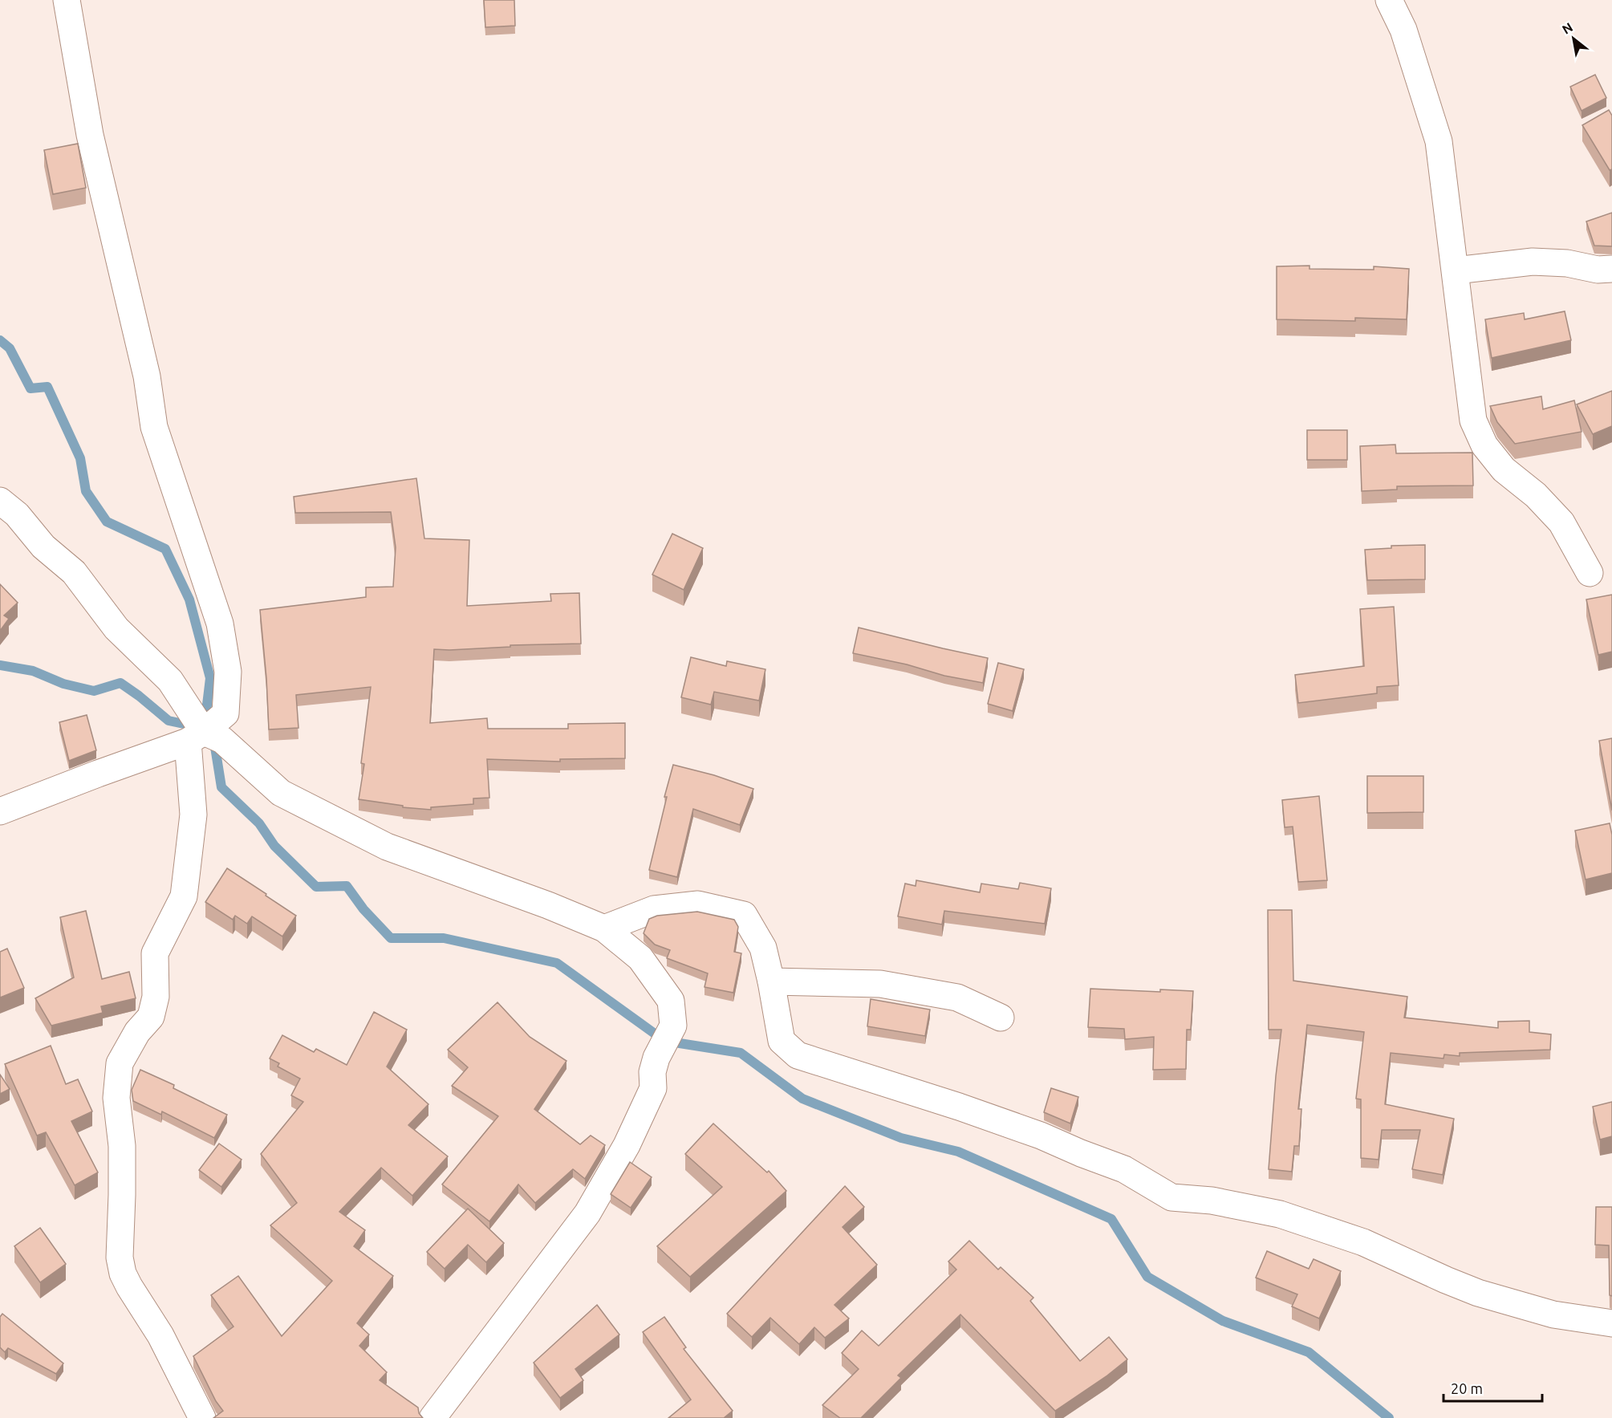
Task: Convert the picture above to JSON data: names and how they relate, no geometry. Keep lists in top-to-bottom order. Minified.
{"scale_bar":"20 m","north":"top left"}
